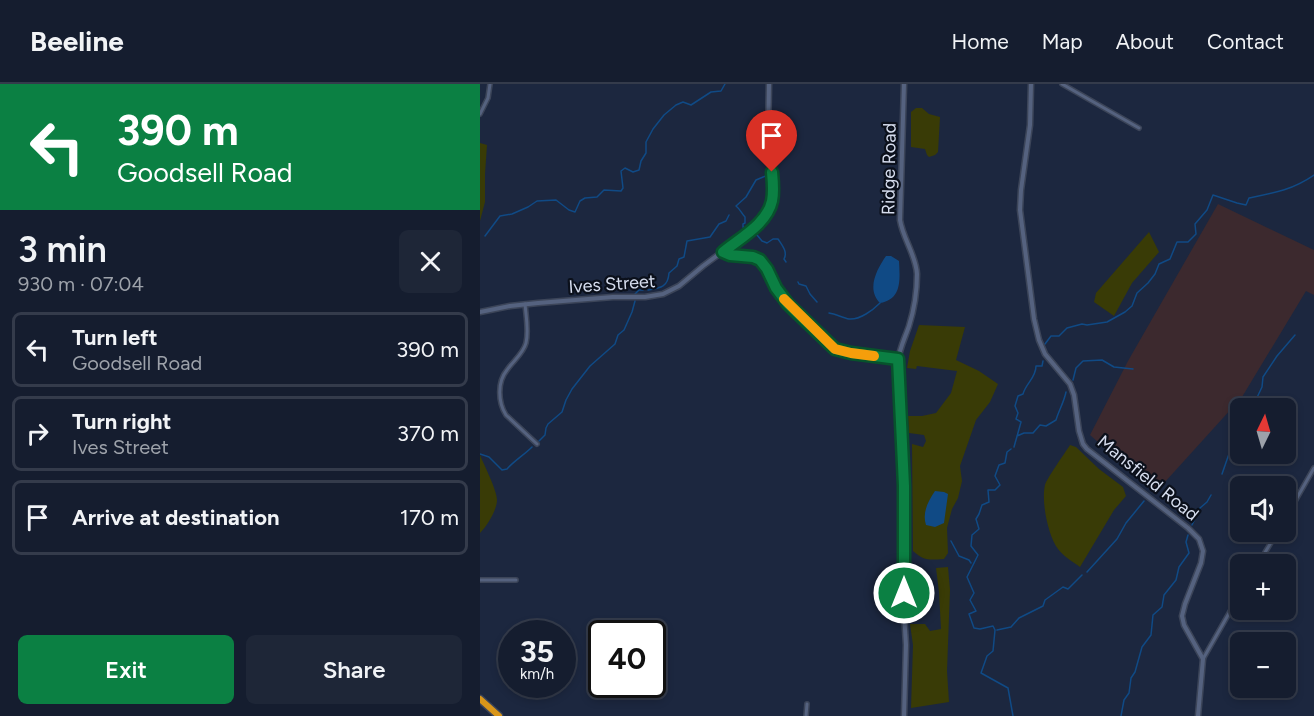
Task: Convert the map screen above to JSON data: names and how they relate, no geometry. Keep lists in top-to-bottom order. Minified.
{"streets":{"street":["Ridge Road","Ives Street","Mansfield Road"]},"north":"top","page":{"header":"Beeline","nav":["Home","Map","About","Contact"],"turn":["390 m","Goodsell Road"],"heading":["3 min","930 m · 07:04"],"list":[{"name":"Turn left","note":"Goodsell Road","value":"390 m"},{"name":"Turn right","note":"Ives Street","value":"370 m"},{"name":"Arrive at destination","value":"170 m"}],"map_buttons":["+","−"],"speed":"35 km/h","limit":"40","buttons":["Exit","Share"]}}
